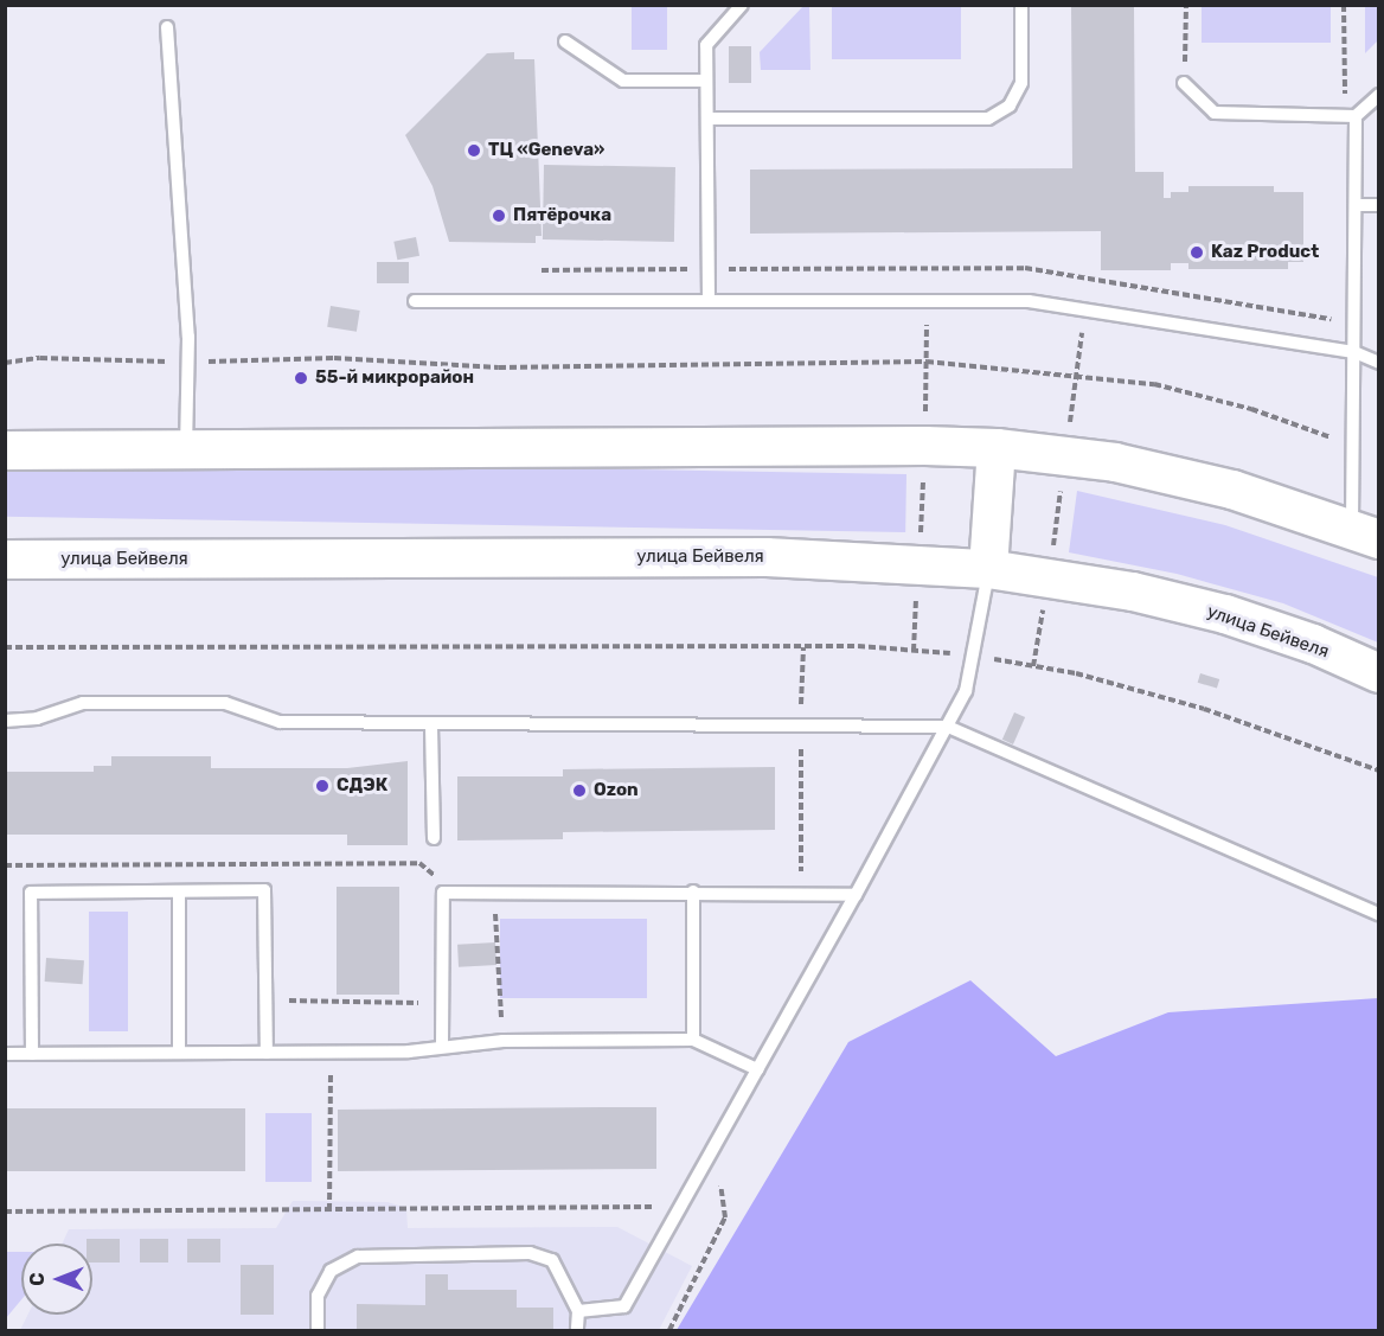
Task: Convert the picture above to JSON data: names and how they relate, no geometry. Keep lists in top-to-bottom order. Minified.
{"streets":{"main road":["улица Бейвеля"]},"places":["ТЦ «Geneva»","Пятёрочка","Kaz Product","55-й микрорайон","СДЭК","Ozon"],"north":"left"}
